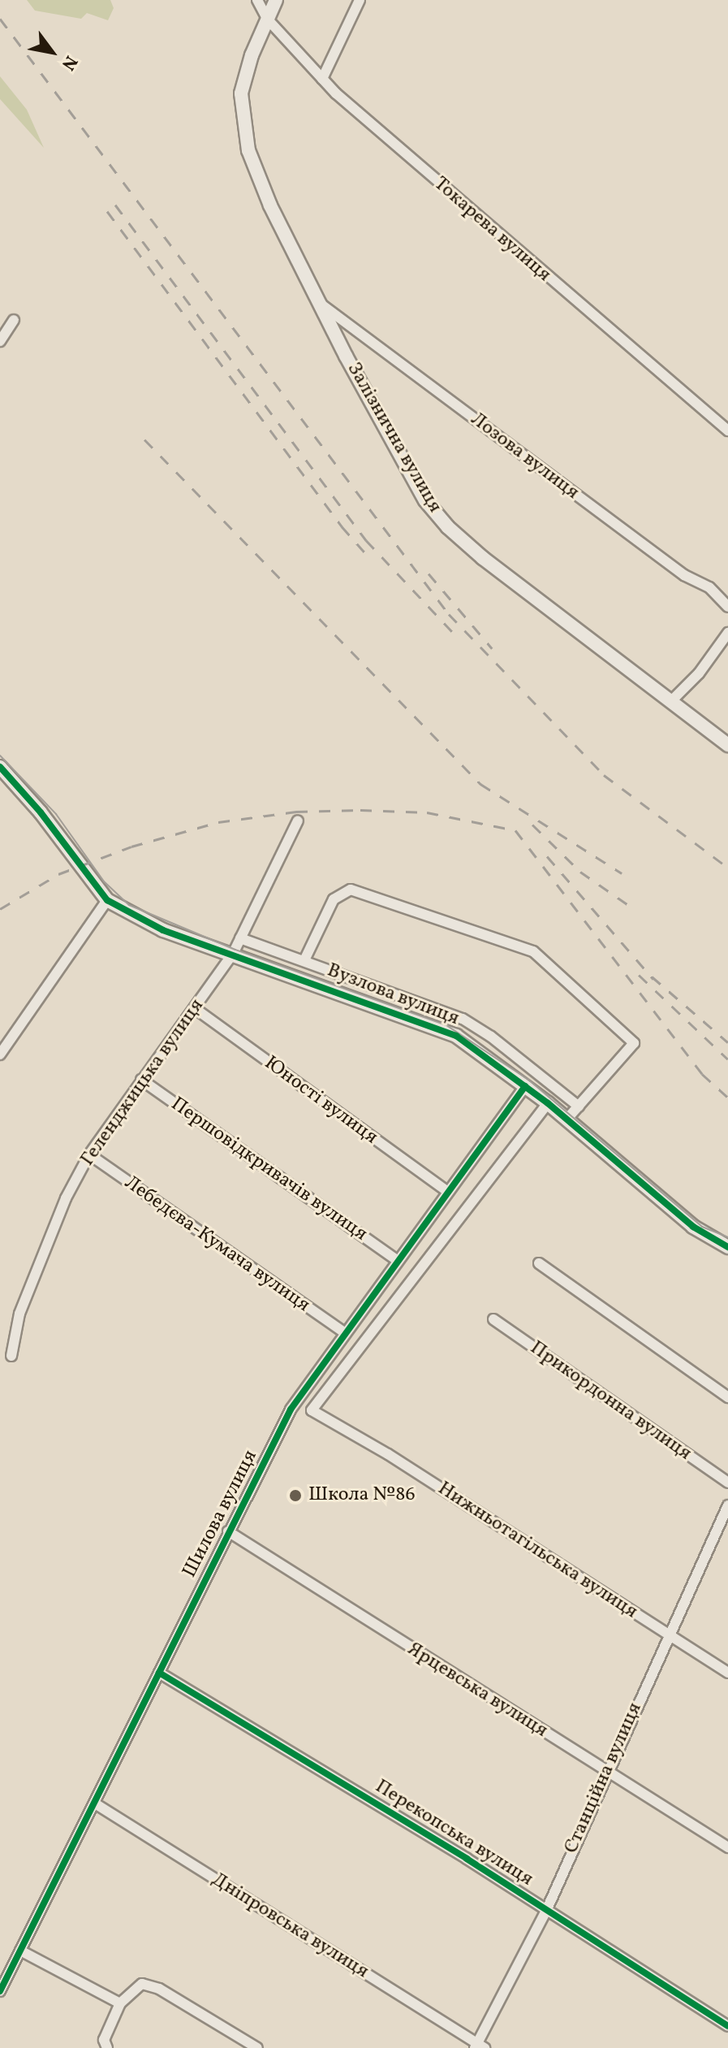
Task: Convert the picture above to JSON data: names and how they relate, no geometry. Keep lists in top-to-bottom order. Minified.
{"streets":{"main road":["Залізнична вулиця","Вузлова вулиця"],"street":["Токарева вулиця","Лозова вулиця","Геленджицька вулиця","Юності вулиця","Першовідкривачів вулиця","Лебедєва-Кумача вулиця","Прикордонна вулиця","Шилова вулиця","Нижньотагільська вулиця","Ярцевська вулиця","Станційна вулиця","Перекопська вулиця","Дніпровська вулиця"]},"crossings":[["Токарева вулиця","Залізнична вулиця"],["Залізнична вулиця","Лозова вулиця"],["Вузлова вулиця","Геленджицька вулиця"],["Вузлова вулиця","Шилова вулиця"],["Вузлова вулиця","Нижньотагільська вулиця"],["Геленджицька вулиця","Юності вулиця"],["Геленджицька вулиця","Першовідкривачів вулиця"],["Геленджицька вулиця","Лебедєва-Кумача вулиця"],["Юності вулиця","Шилова вулиця"],["Першовідкривачів вулиця","Шилова вулиця"],["Лебедєва-Кумача вулиця","Шилова вулиця"],["Шилова вулиця","Ярцевська вулиця"],["Шилова вулиця","Перекопська вулиця"],["Шилова вулиця","Дніпровська вулиця"],["Нижньотагільська вулиця","Станційна вулиця"],["Ярцевська вулиця","Станційна вулиця"],["Станційна вулиця","Перекопська вулиця"],["Станційна вулиця","Дніпровська вулиця"]],"places":["Школа №86"],"north":"bottom right"}
